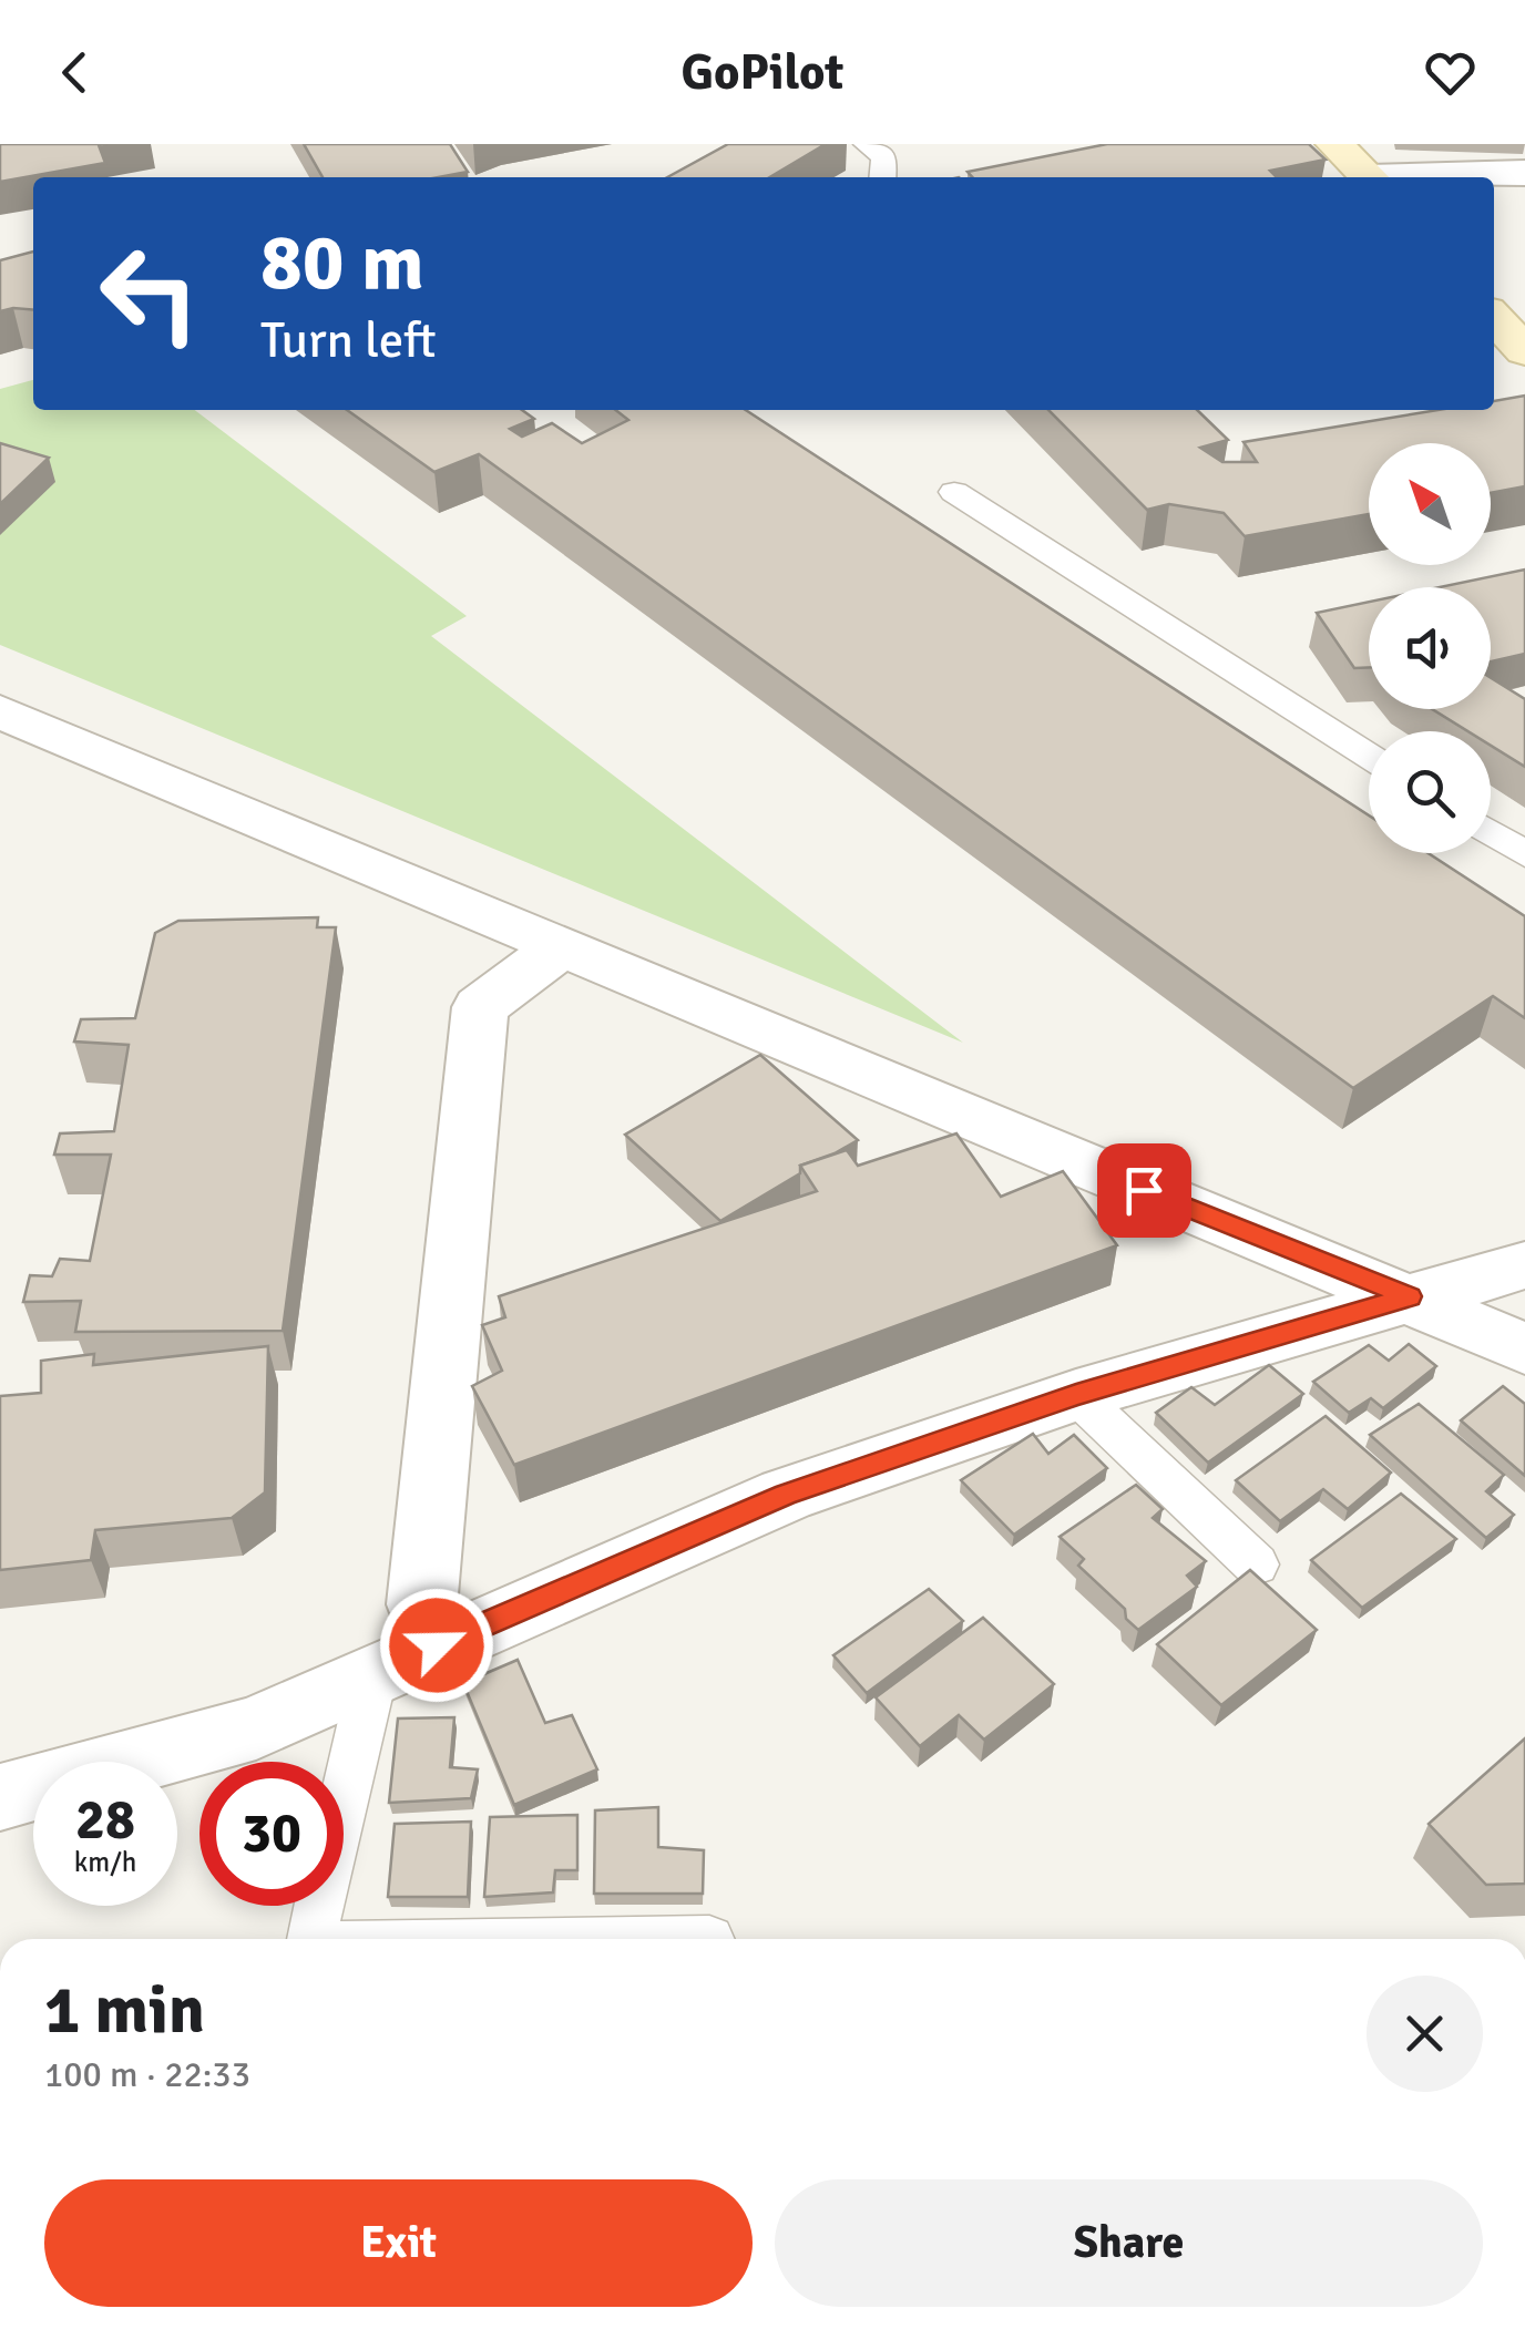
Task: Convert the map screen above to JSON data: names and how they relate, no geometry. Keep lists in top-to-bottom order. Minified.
{"north":"top left","page":{"header":"GoPilot","turn":["80 m","Turn left"],"speed":"28 km/h","limit":"30","heading":["1 min","100 m · 22:33"],"buttons":["Exit","Share"]}}
